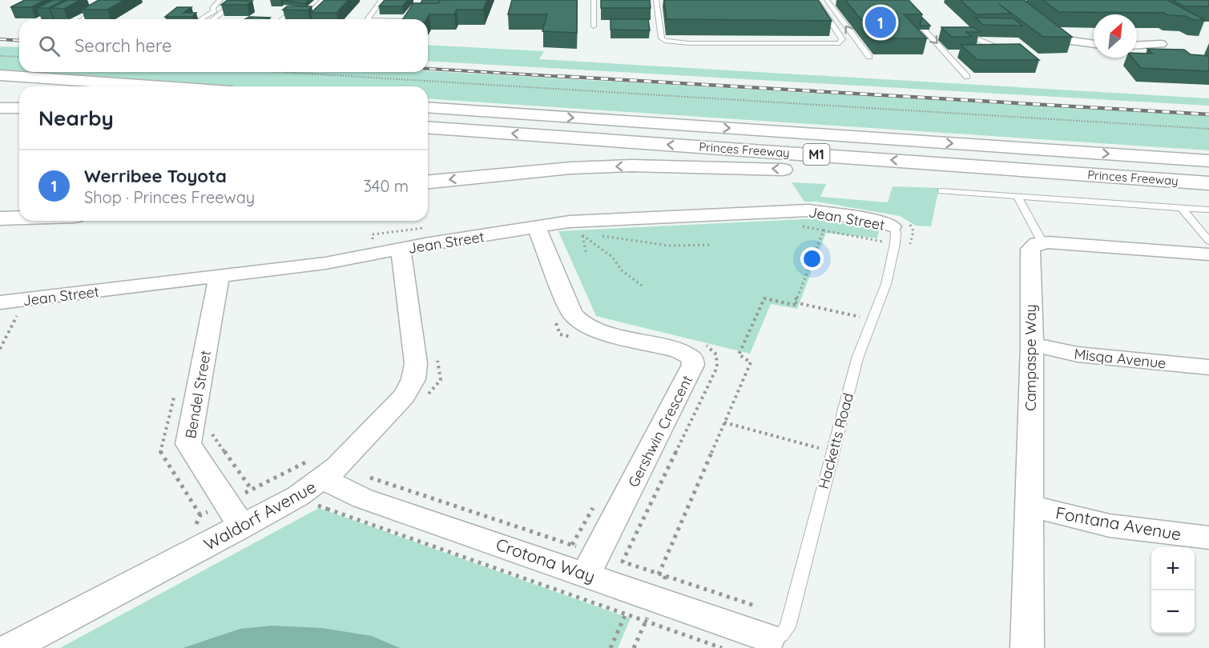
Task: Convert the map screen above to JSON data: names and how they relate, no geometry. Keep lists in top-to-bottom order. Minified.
{"streets":{"highway":["Princes Freeway","M1"],"street":["Jean Street","Campaspe Way","Misqa Avenue","Bendel Street","Gershwin Crescent","Waldorf Avenue","Fontana Avenue","Crotona Way"],"lane":["Hacketts Road"]},"crossings":[["Jean Street","Bendel Street"],["Jean Street","Gershwin Crescent"],["Jean Street","Hacketts Road"],["Jean Street","Waldorf Avenue"],["Campaspe Way","Misqa Avenue"],["Campaspe Way","Fontana Avenue"],["Bendel Street","Waldorf Avenue"],["Gershwin Crescent","Crotona Way"],["Hacketts Road","Crotona Way"],["Waldorf Avenue","Crotona Way"]],"north":"top right","page":{"pins":"1","search":"Search here","heading":"Nearby","list":[{"mark":"1","name":"Werribee Toyota","note":"Shop · Princes Freeway","value":"340 m"}],"map_buttons":["+","−"]}}
